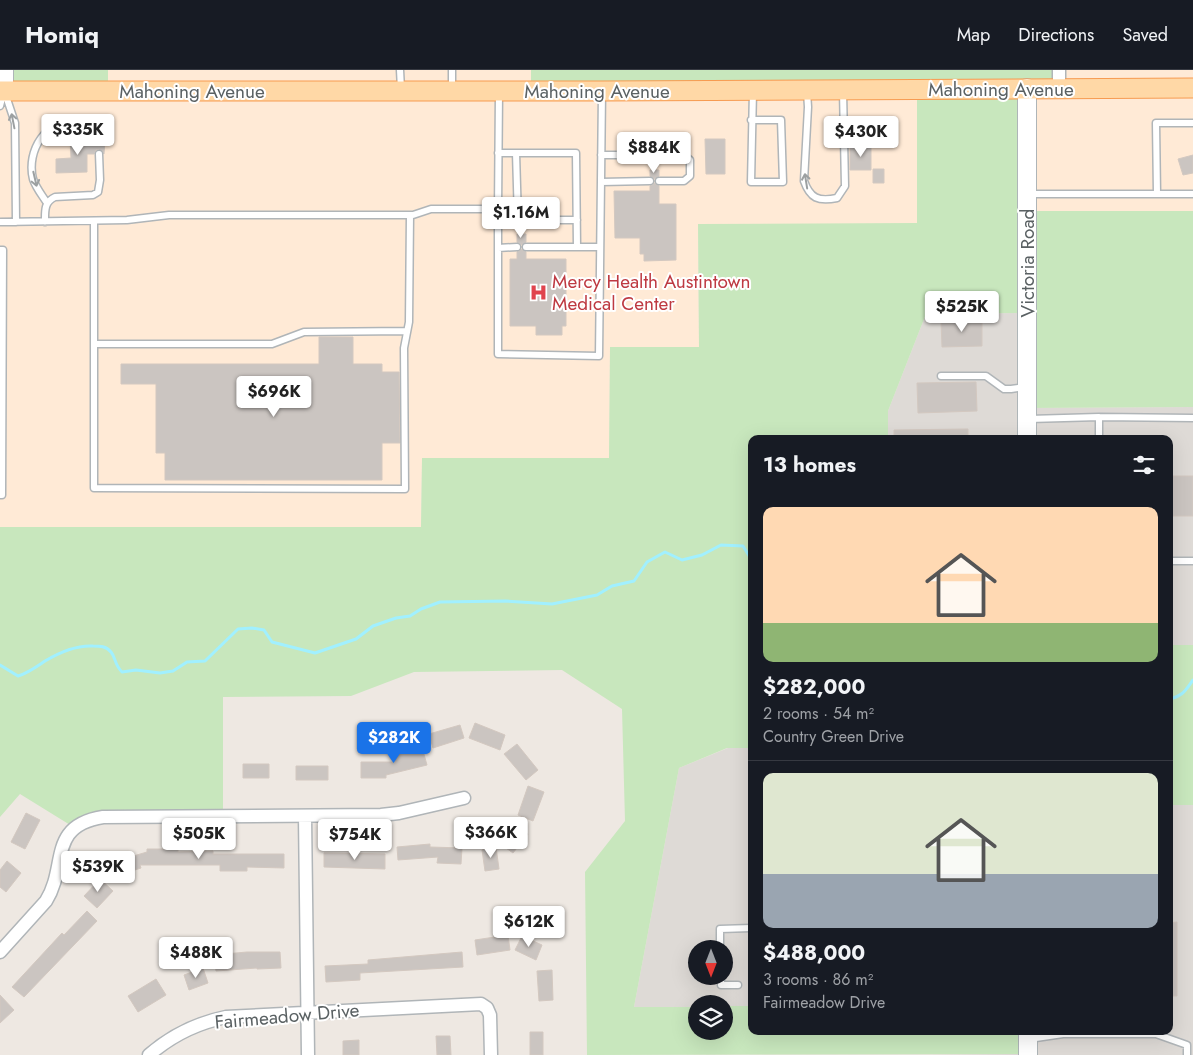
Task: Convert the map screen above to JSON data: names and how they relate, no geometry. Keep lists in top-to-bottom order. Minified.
{"streets":{"main road":["Mahoning Avenue"],"street":["Victoria Road","Fairmeadow Drive"]},"crossings":[["Mahoning Avenue","Victoria Road"]],"places":{"hospital":["Mercy Health Austintown Medical Center"]},"north":"bottom","page":{"header":"Homiq","nav":["Map","Directions","Saved"],"price":["$335K","$430K","$884K","$1.16M","$525K","$696K","$282K","$366K","$505K","$754K","$539K","$612K","$488K"],"heading":"13 homes","list":[{"name":"$282,000","note":"2 rooms · 54 m² · Country Green Drive"},{"name":"$488,000","note":"3 rooms · 86 m² · Fairmeadow Drive"}]}}
